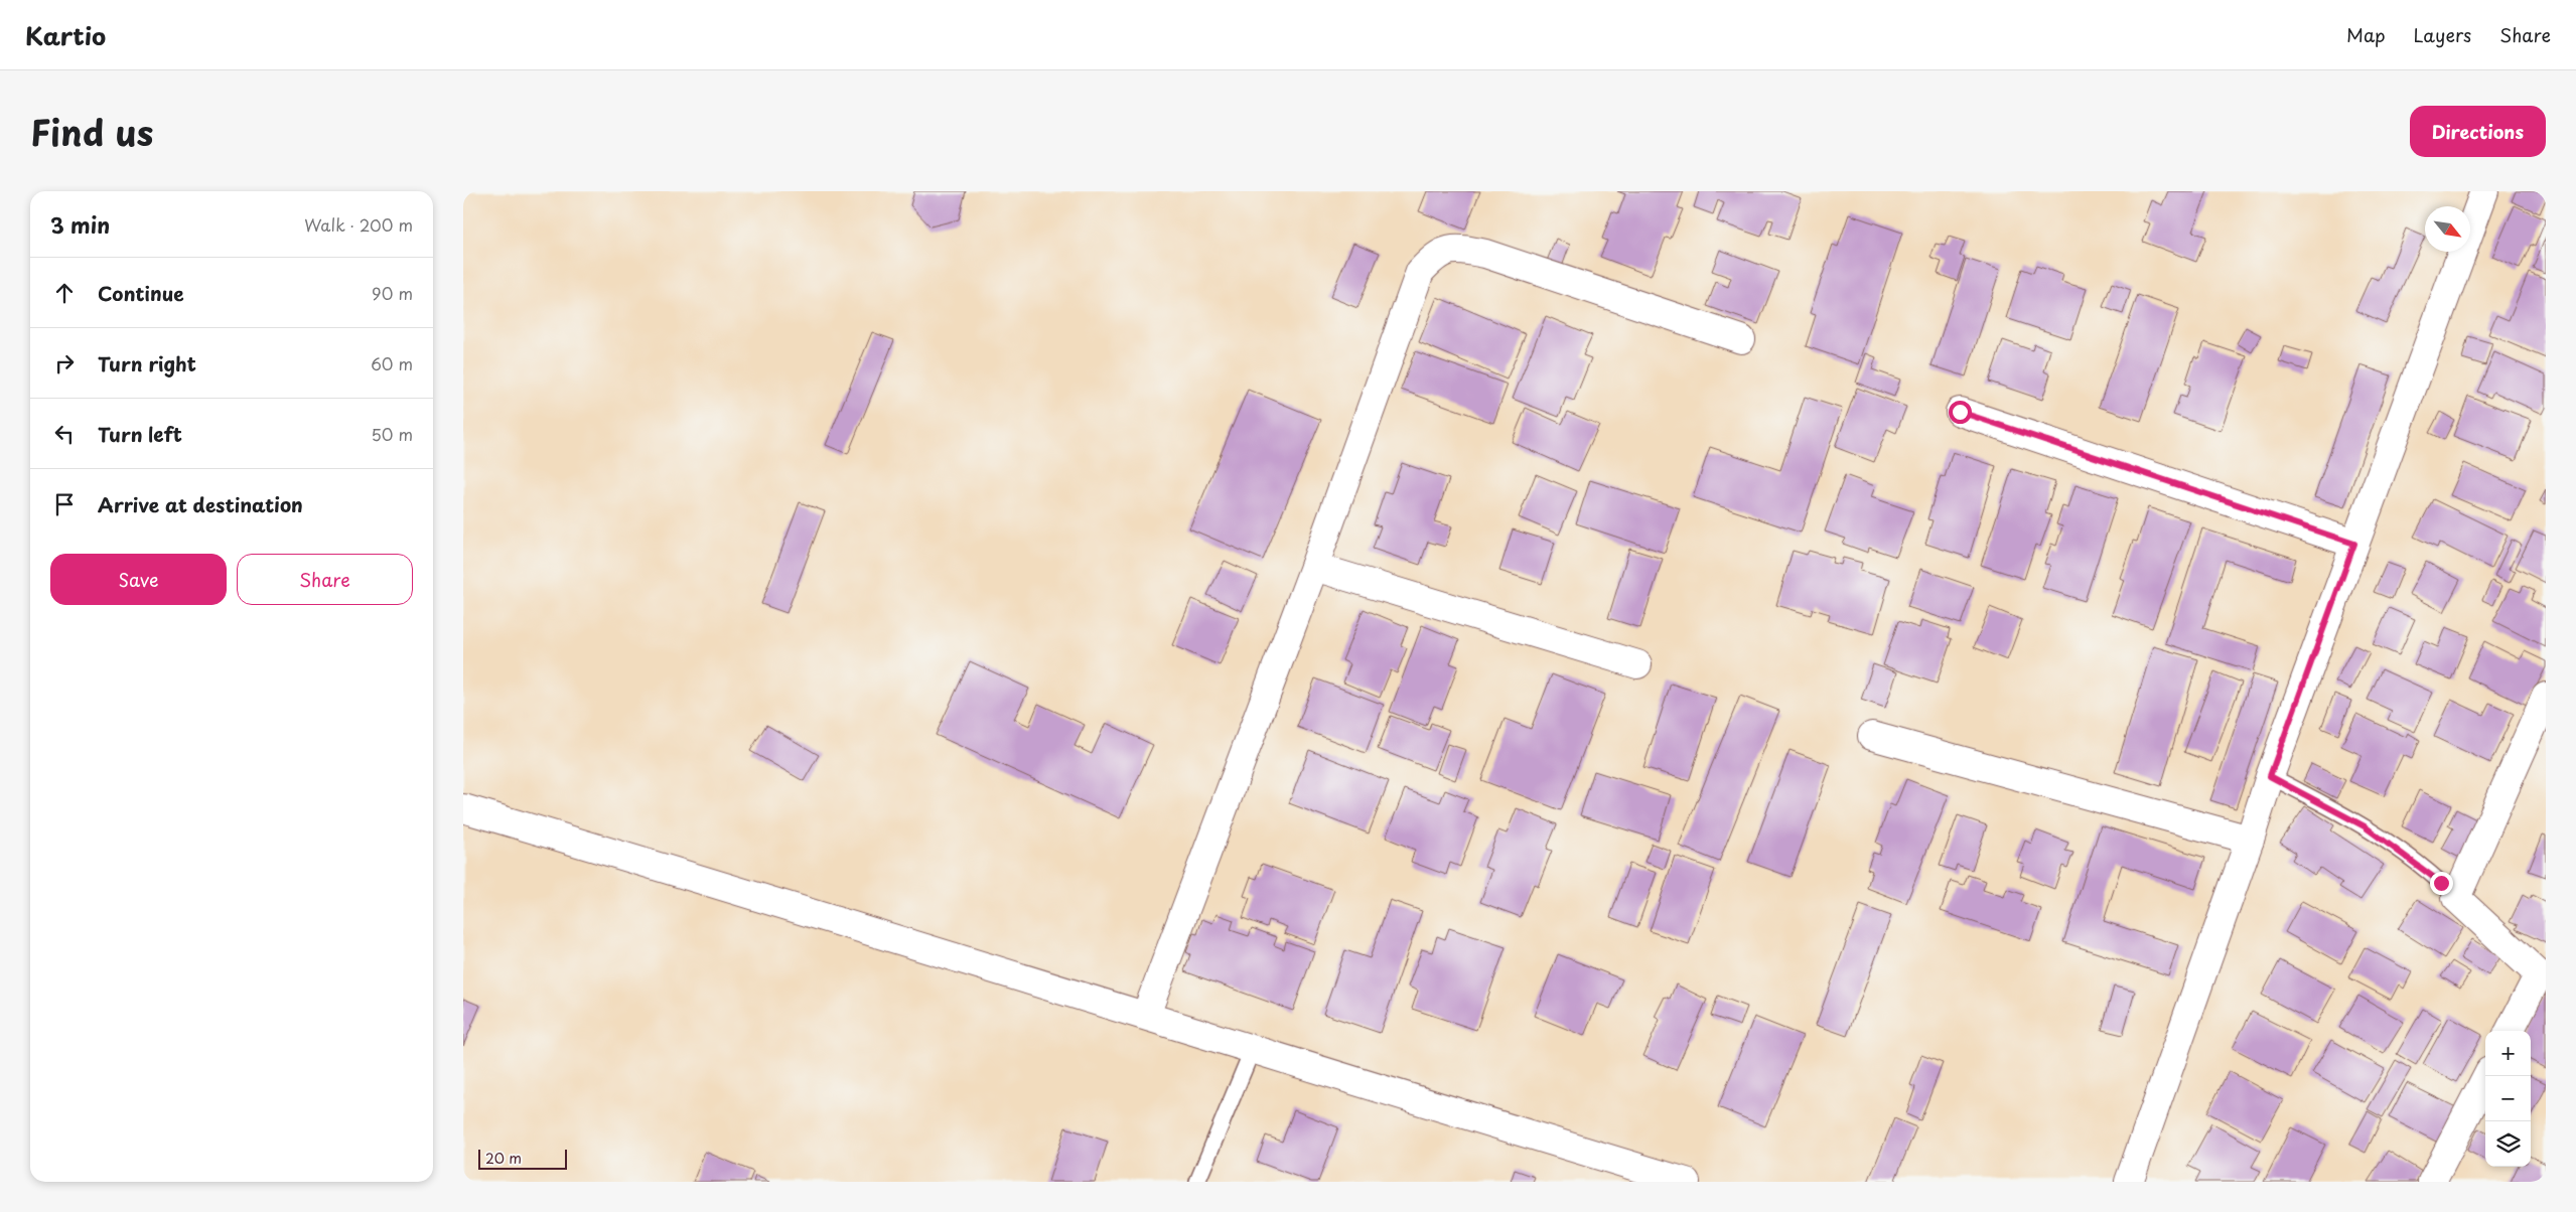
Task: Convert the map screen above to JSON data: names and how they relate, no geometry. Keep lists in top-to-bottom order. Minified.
{"scale_bar":"20 m","north":"bottom right","page":{"header":"Kartio","nav":["Map","Layers","Share"],"title":"Find us","buttons":["Directions",["Save","Share"]],"heading":["3 min","Walk · 200 m"],"list":[["Continue","90 m"],["Turn right","60 m"],["Turn left","50 m"],"Arrive at destination"],"map_buttons":["+","−"],"scale":"20 m"}}
